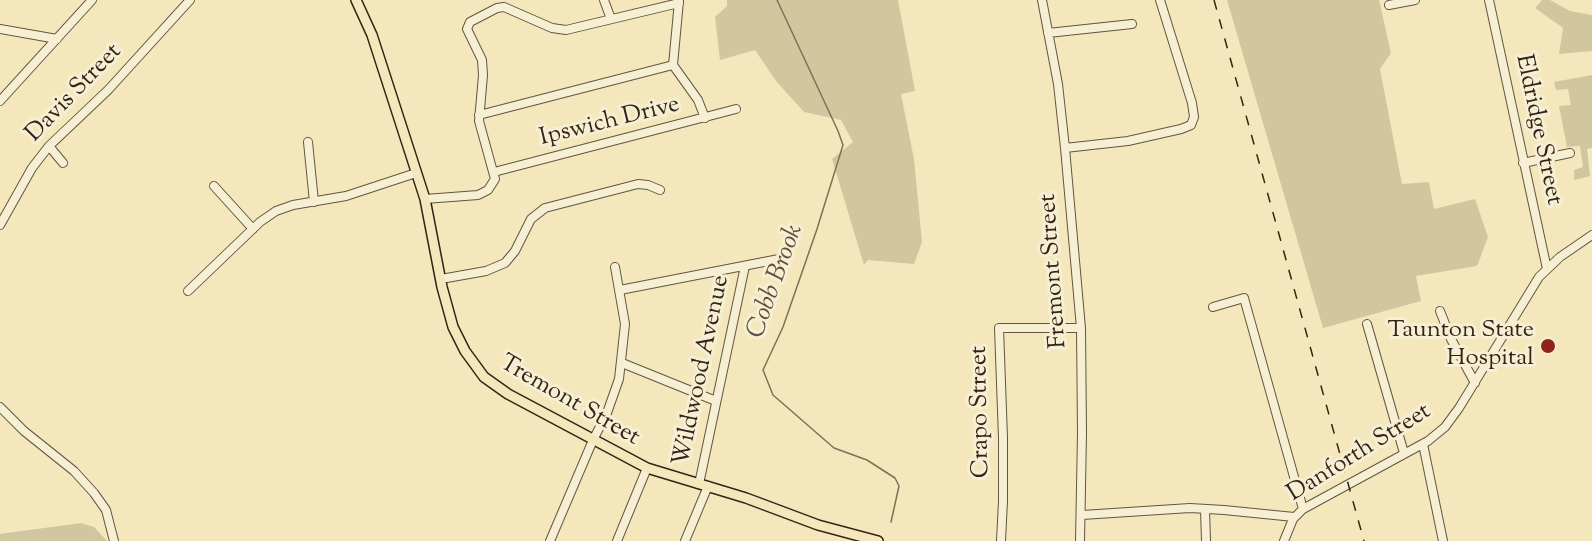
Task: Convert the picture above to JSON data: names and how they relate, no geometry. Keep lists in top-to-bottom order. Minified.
{"streets":{"main road":["Tremont Street"],"street":["Davis Street","Ipswich Drive","Eldridge Street","Fremont Street","Wildwood Avenue","Crapo Street","Danforth Street"]},"crossings":[["Eldridge Street","Danforth Street"],["Fremont Street","Crapo Street"],["Wildwood Avenue","Tremont Street"]],"water":["Cobb Brook"],"places":["Taunton State Hospital"]}
